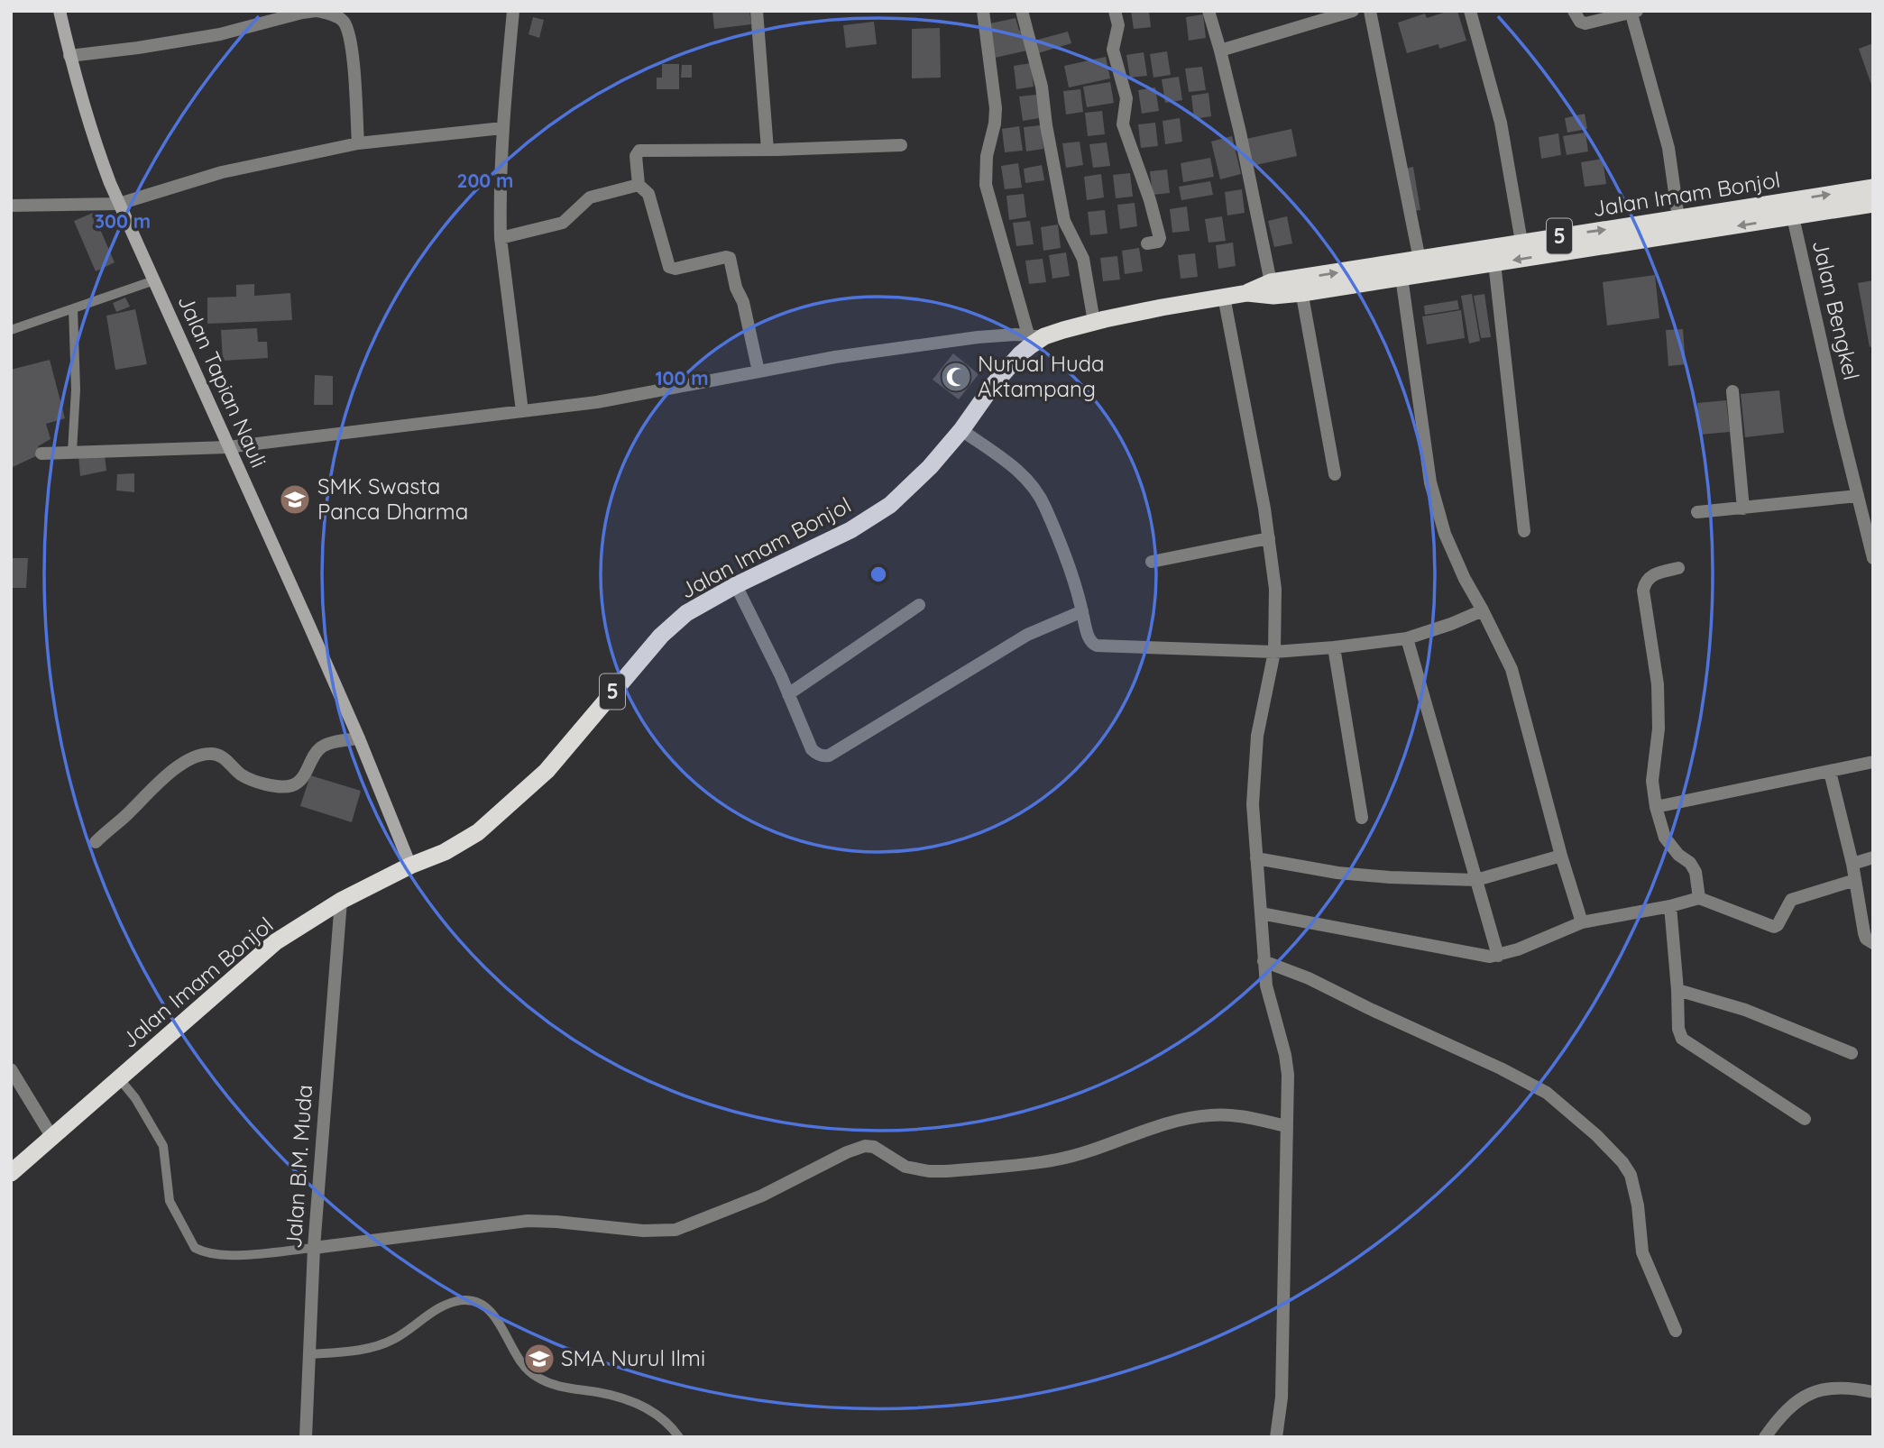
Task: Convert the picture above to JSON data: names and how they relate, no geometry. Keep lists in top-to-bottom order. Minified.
{"streets":{"highway":["Jalan Imam Bonjol","5"],"main road":["Jalan Tapian Nauli"],"street":["Jalan Bengkel","Jalan B.M. Muda"]},"crossings":[["Jalan Imam Bonjol","Jalan Bengkel"],["Jalan Imam Bonjol","Jalan Tapian Nauli"],["Jalan Imam Bonjol","Jalan B.M. Muda"]],"places":{"mosque":["Nurual Huda Aktampang"],"school or university":["SMK Swasta Panca Dharma","SMA Nurul Ilmi"]},"rings":["200 m","300 m","100 m"]}
